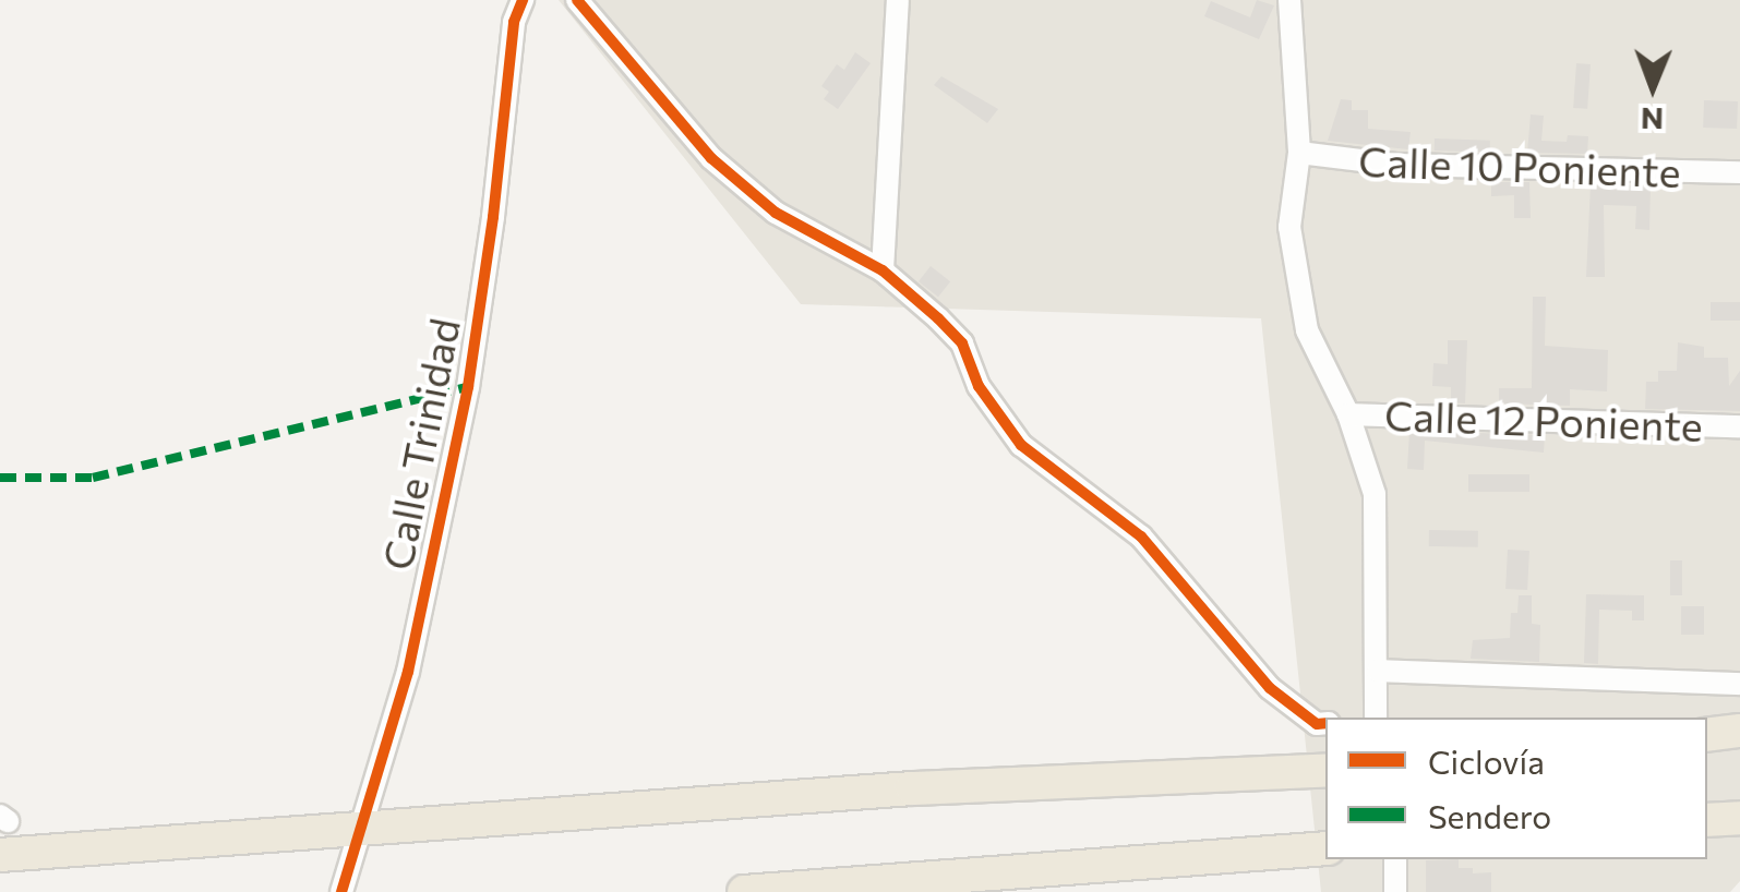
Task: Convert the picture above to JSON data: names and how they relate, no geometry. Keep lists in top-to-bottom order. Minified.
{"streets":{"street":["Calle 10 Poniente","Calle 12 Poniente","Calle Trinidad"]},"legend":["Ciclovía","Sendero"],"north":"bottom"}
